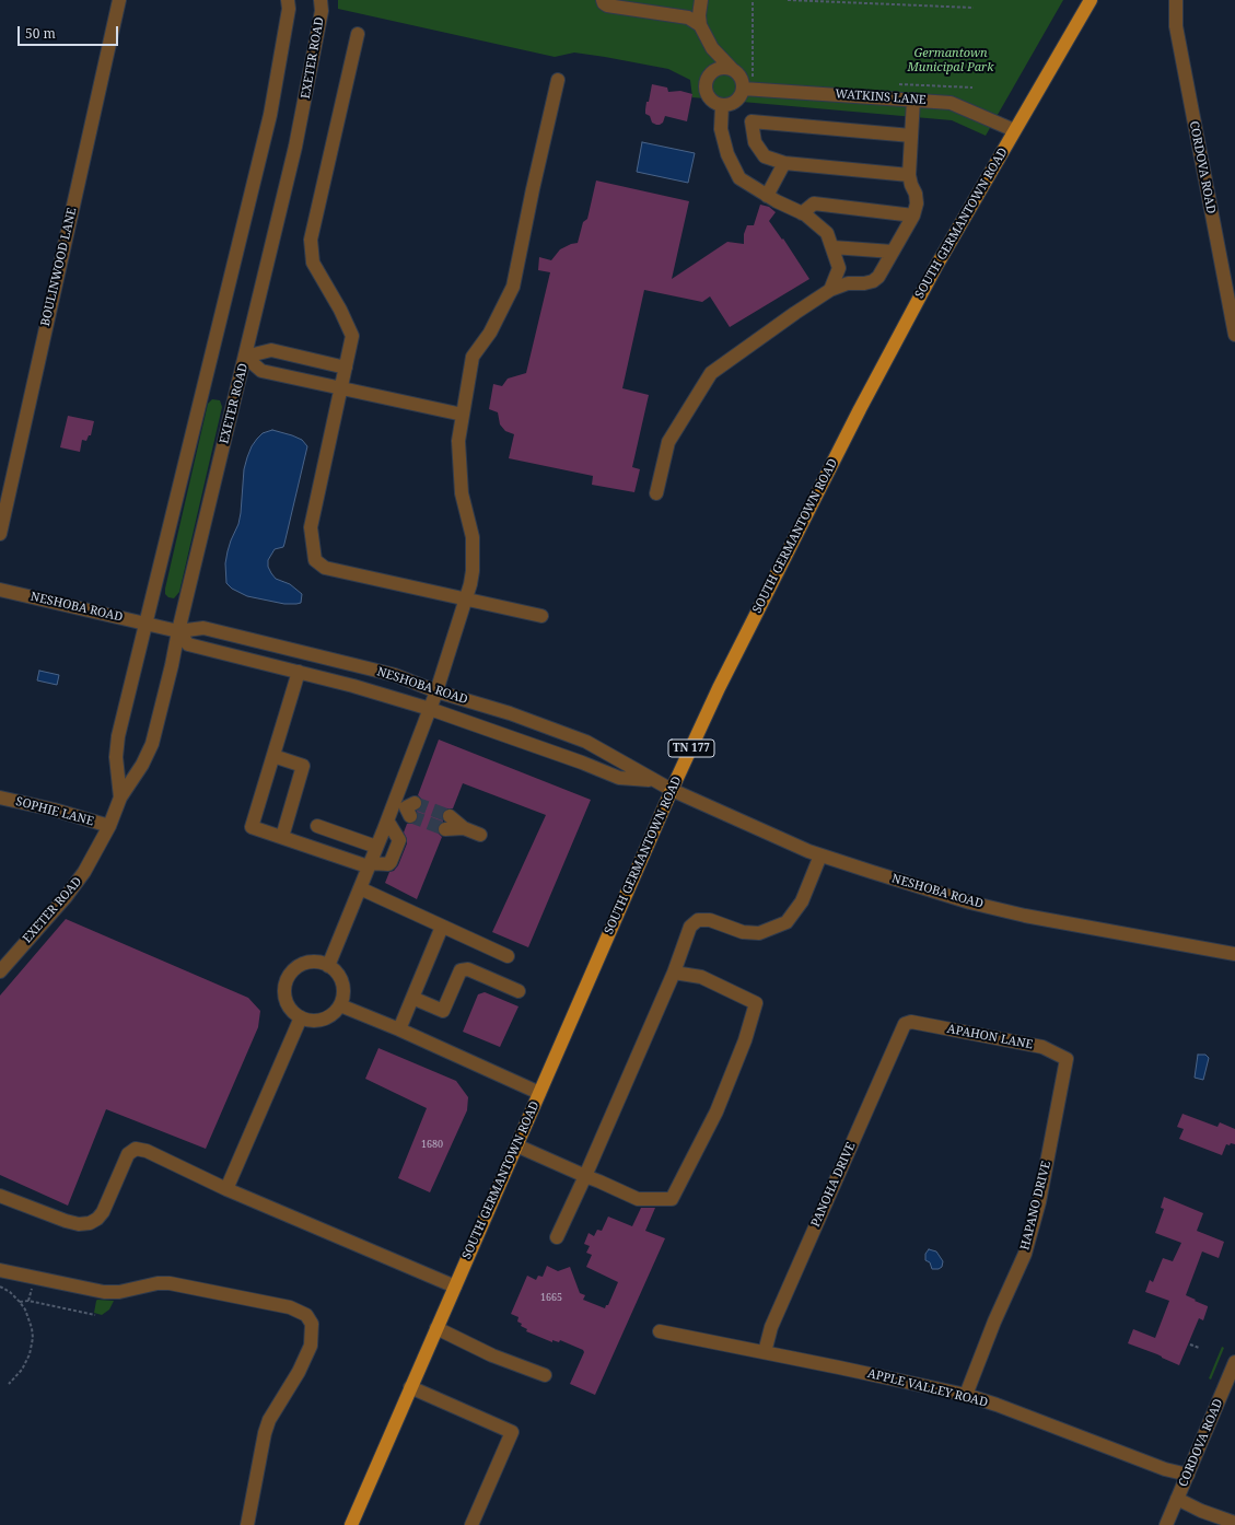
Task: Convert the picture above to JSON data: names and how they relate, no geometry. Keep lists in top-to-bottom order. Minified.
{"streets":{"main road":["SOUTH GERMANTOWN ROAD","TN 177"],"street":["EXETER ROAD","WATKINS LANE","CORDOVA ROAD","BOULINWOOD LANE","NESHOBA ROAD","SOPHIE LANE","APAHON LANE","PANOHA DRIVE","HAPANO DRIVE","APPLE VALLEY ROAD"]},"crossings":[["EXETER ROAD","NESHOBA ROAD"],["EXETER ROAD","SOPHIE LANE"],["WATKINS LANE","SOUTH GERMANTOWN ROAD"],["CORDOVA ROAD","APPLE VALLEY ROAD"],["SOUTH GERMANTOWN ROAD","NESHOBA ROAD"],["APAHON LANE","PANOHA DRIVE"],["APAHON LANE","HAPANO DRIVE"],["PANOHA DRIVE","APPLE VALLEY ROAD"],["HAPANO DRIVE","APPLE VALLEY ROAD"]],"parks":["Germantown Municipal Park"],"house_numbers":["1680","1665"],"scale_bar":"50 m"}
